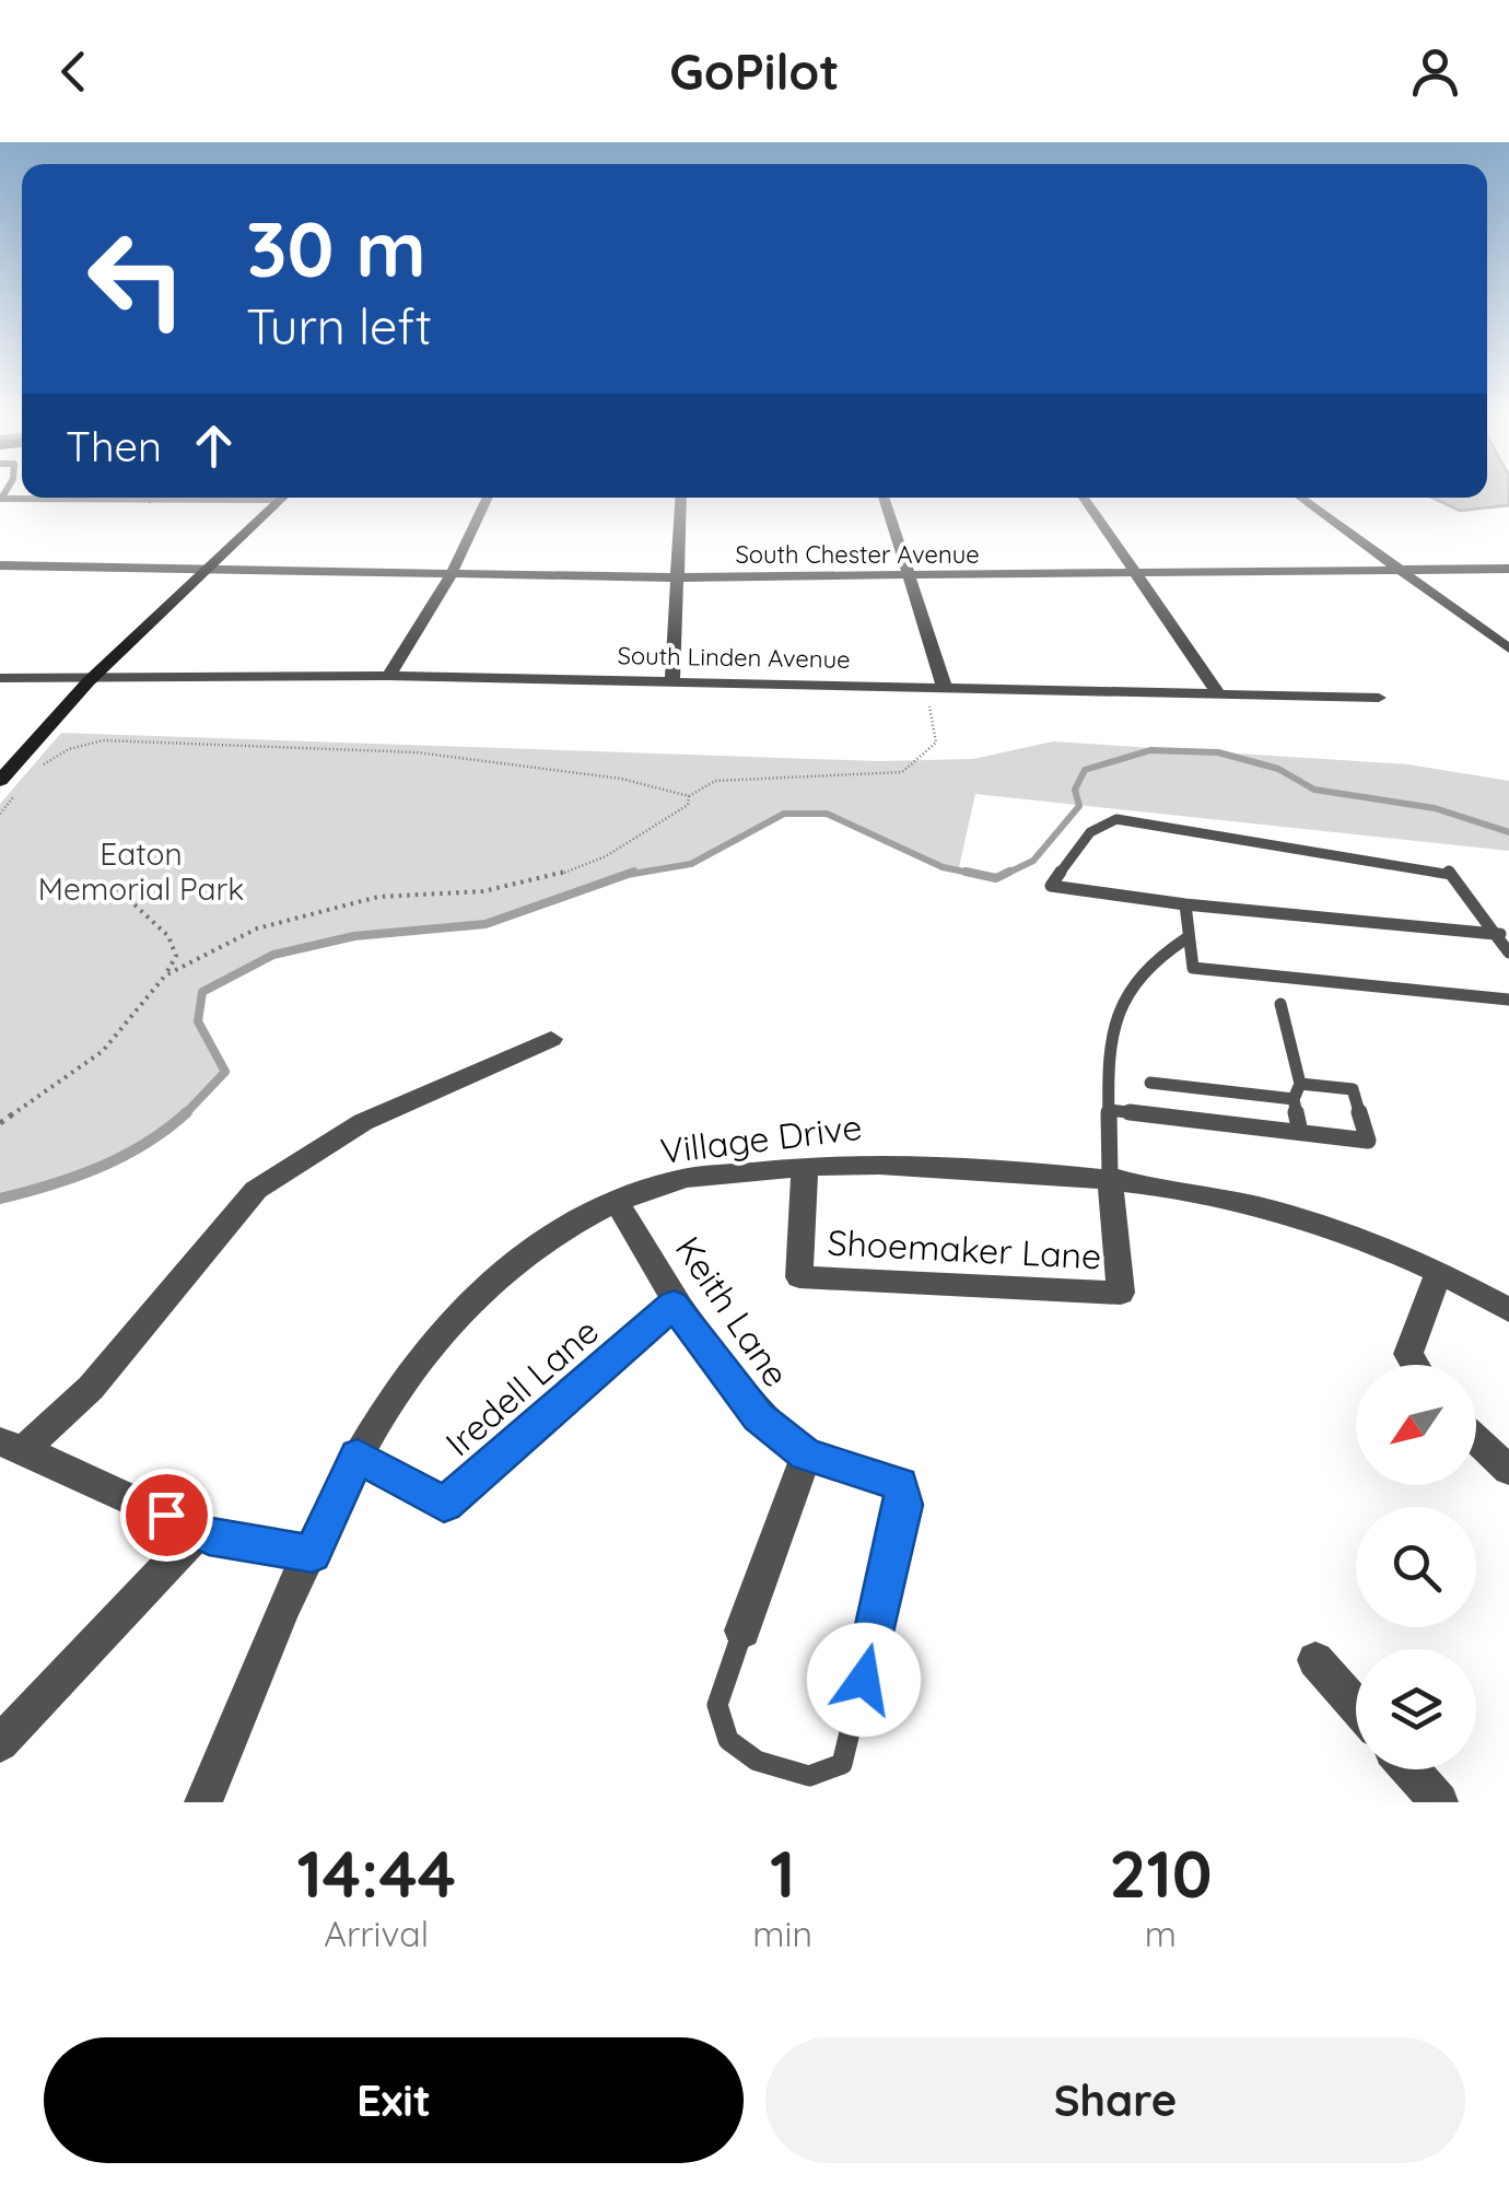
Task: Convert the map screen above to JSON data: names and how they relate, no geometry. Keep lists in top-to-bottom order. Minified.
{"streets":{"street":["South Chester Avenue","South Linden Avenue","Village Drive","Shoemaker Lane","Keith Lane","Iredell Lane"]},"crossings":[["Village Drive","Shoemaker Lane"],["Village Drive","Keith Lane"],["Village Drive","Iredell Lane"],["Keith Lane","Iredell Lane"]],"parks":["Eaton Memorial Park"],"north":"bottom left","page":{"header":"GoPilot","turn":["30 m","Turn left"],"then":"Then","eta":["14:44","Arrival","1","min","210","m"],"buttons":["Exit","Share"]}}
